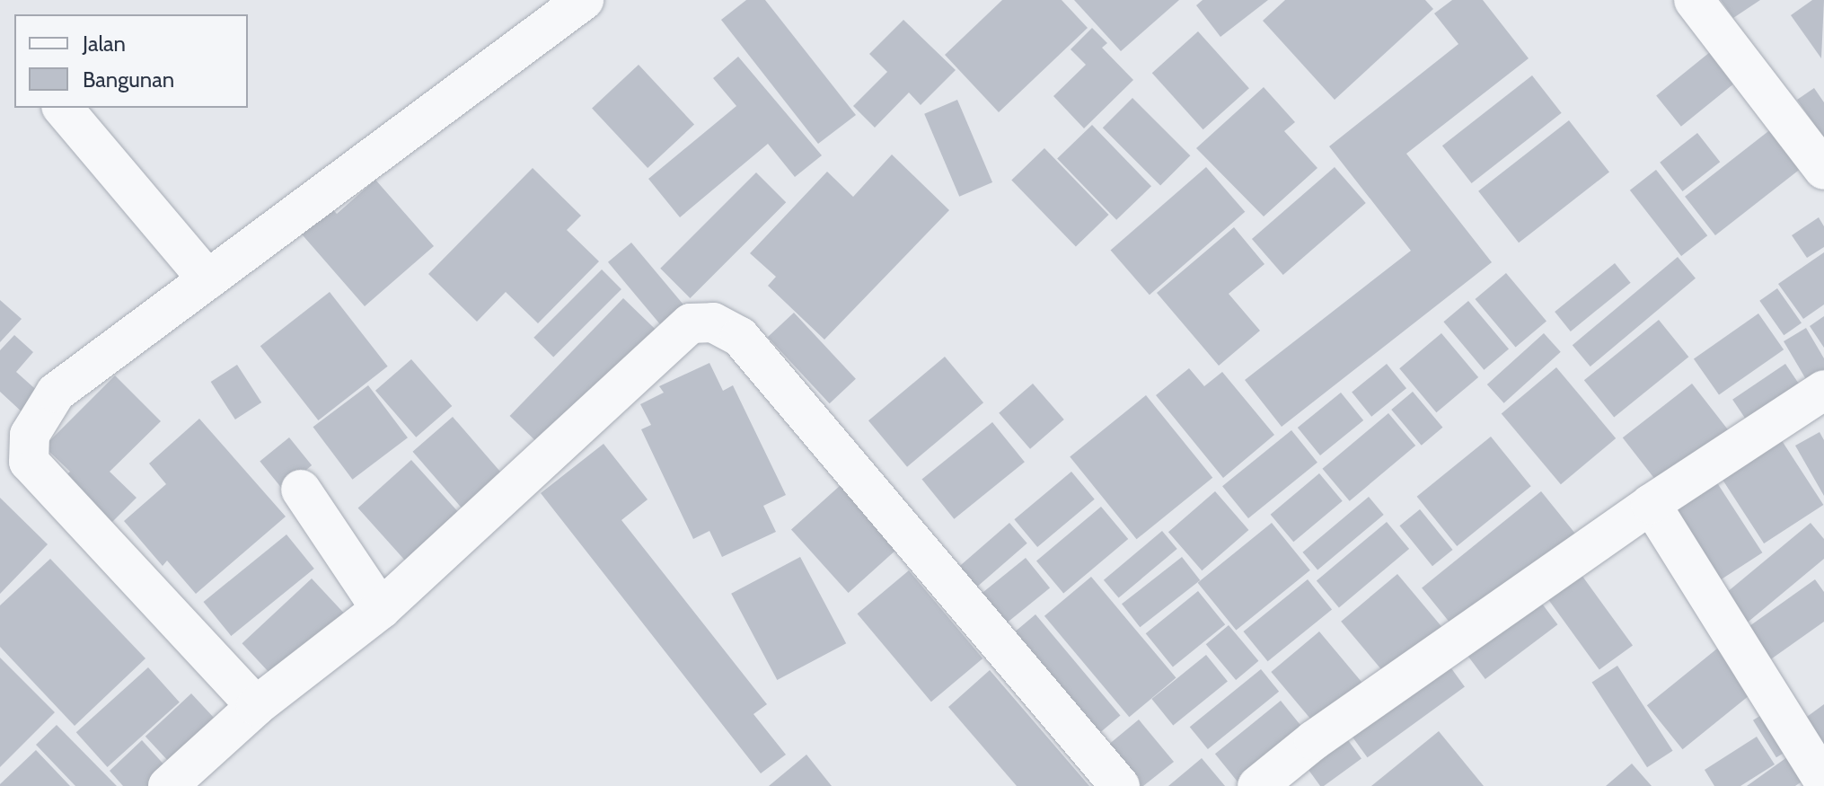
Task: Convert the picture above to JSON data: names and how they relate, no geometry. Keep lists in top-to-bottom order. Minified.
{"legend":["Jalan","Bangunan"]}
